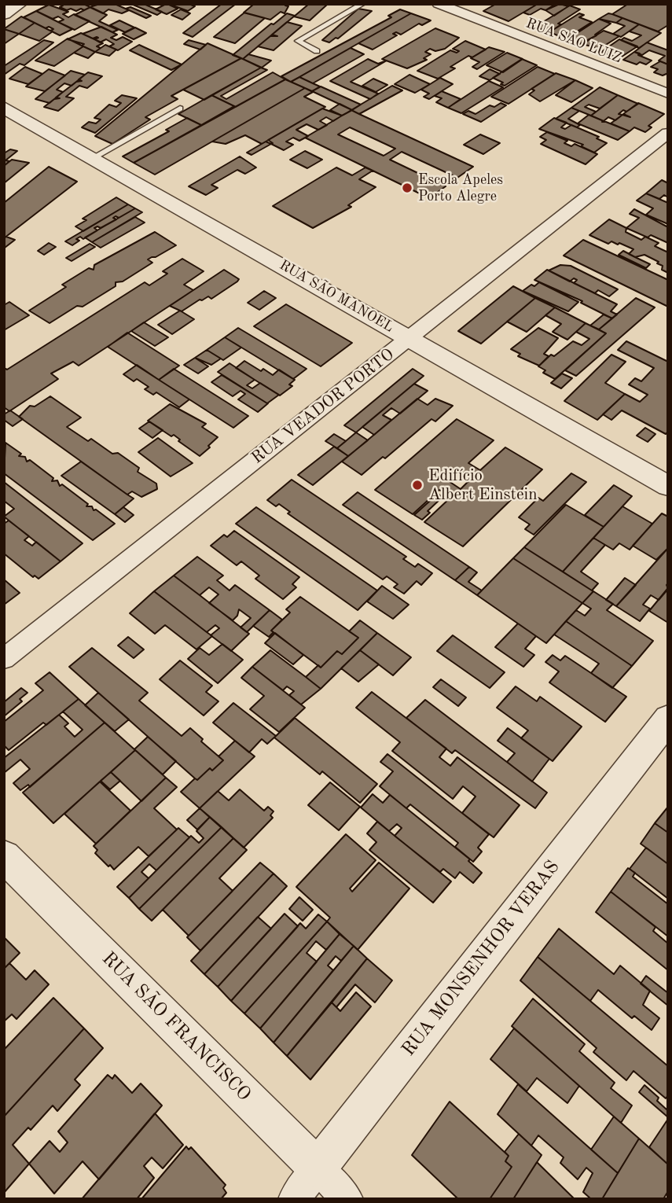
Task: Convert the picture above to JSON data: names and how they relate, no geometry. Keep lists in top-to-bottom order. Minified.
{"streets":{"street":["RUA SÃO LUIZ","RUA SÃO MANOEL","RUA VEADOR PORTO","RUA MONSENHOR VERAS","RUA SÃO FRANCISCO"]},"crossings":[["RUA SÃO MANOEL","RUA VEADOR PORTO"],["RUA MONSENHOR VERAS","RUA SÃO FRANCISCO"]],"places":["Escola Apeles Porto Alegre","Edifício Albert Einstein"]}
